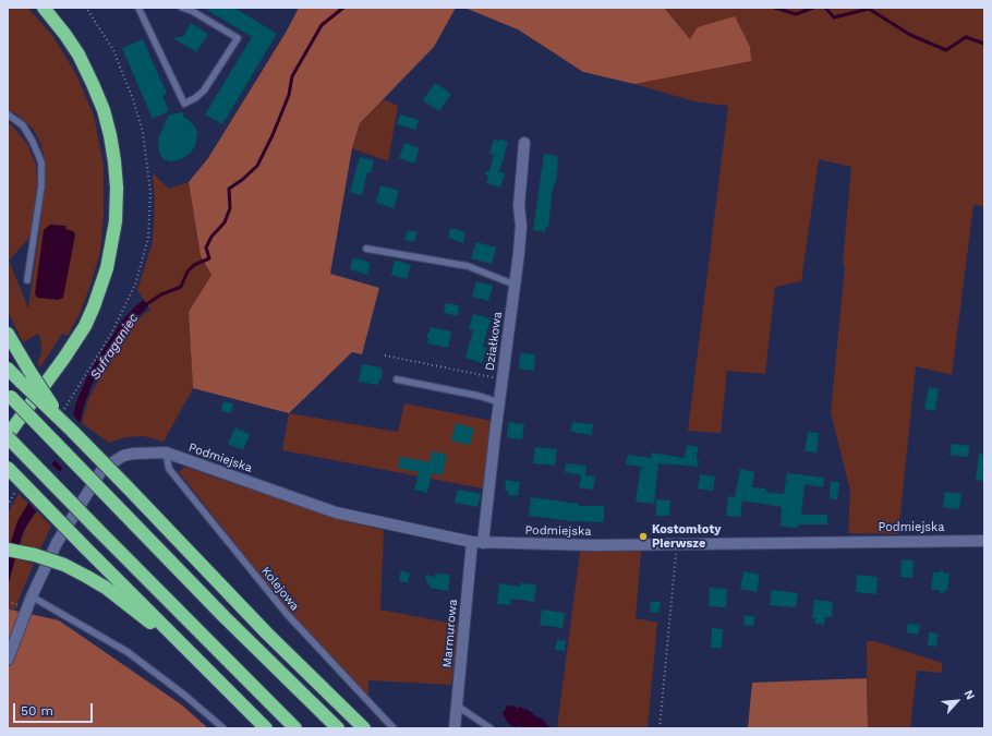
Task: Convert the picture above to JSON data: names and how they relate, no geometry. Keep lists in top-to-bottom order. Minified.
{"streets":{"street":["Działkowa","Podmiejska","Marmurowa"],"lane":["Kolejowa"]},"crossings":[["Działkowa","Podmiejska"],["Działkowa","Marmurowa"],["Podmiejska","Kolejowa"],["Podmiejska","Marmurowa"]],"water":["Sufraganiec"],"places":["Kostomłoty Pierwsze"],"scale_bar":"50 m","north":"top right"}
